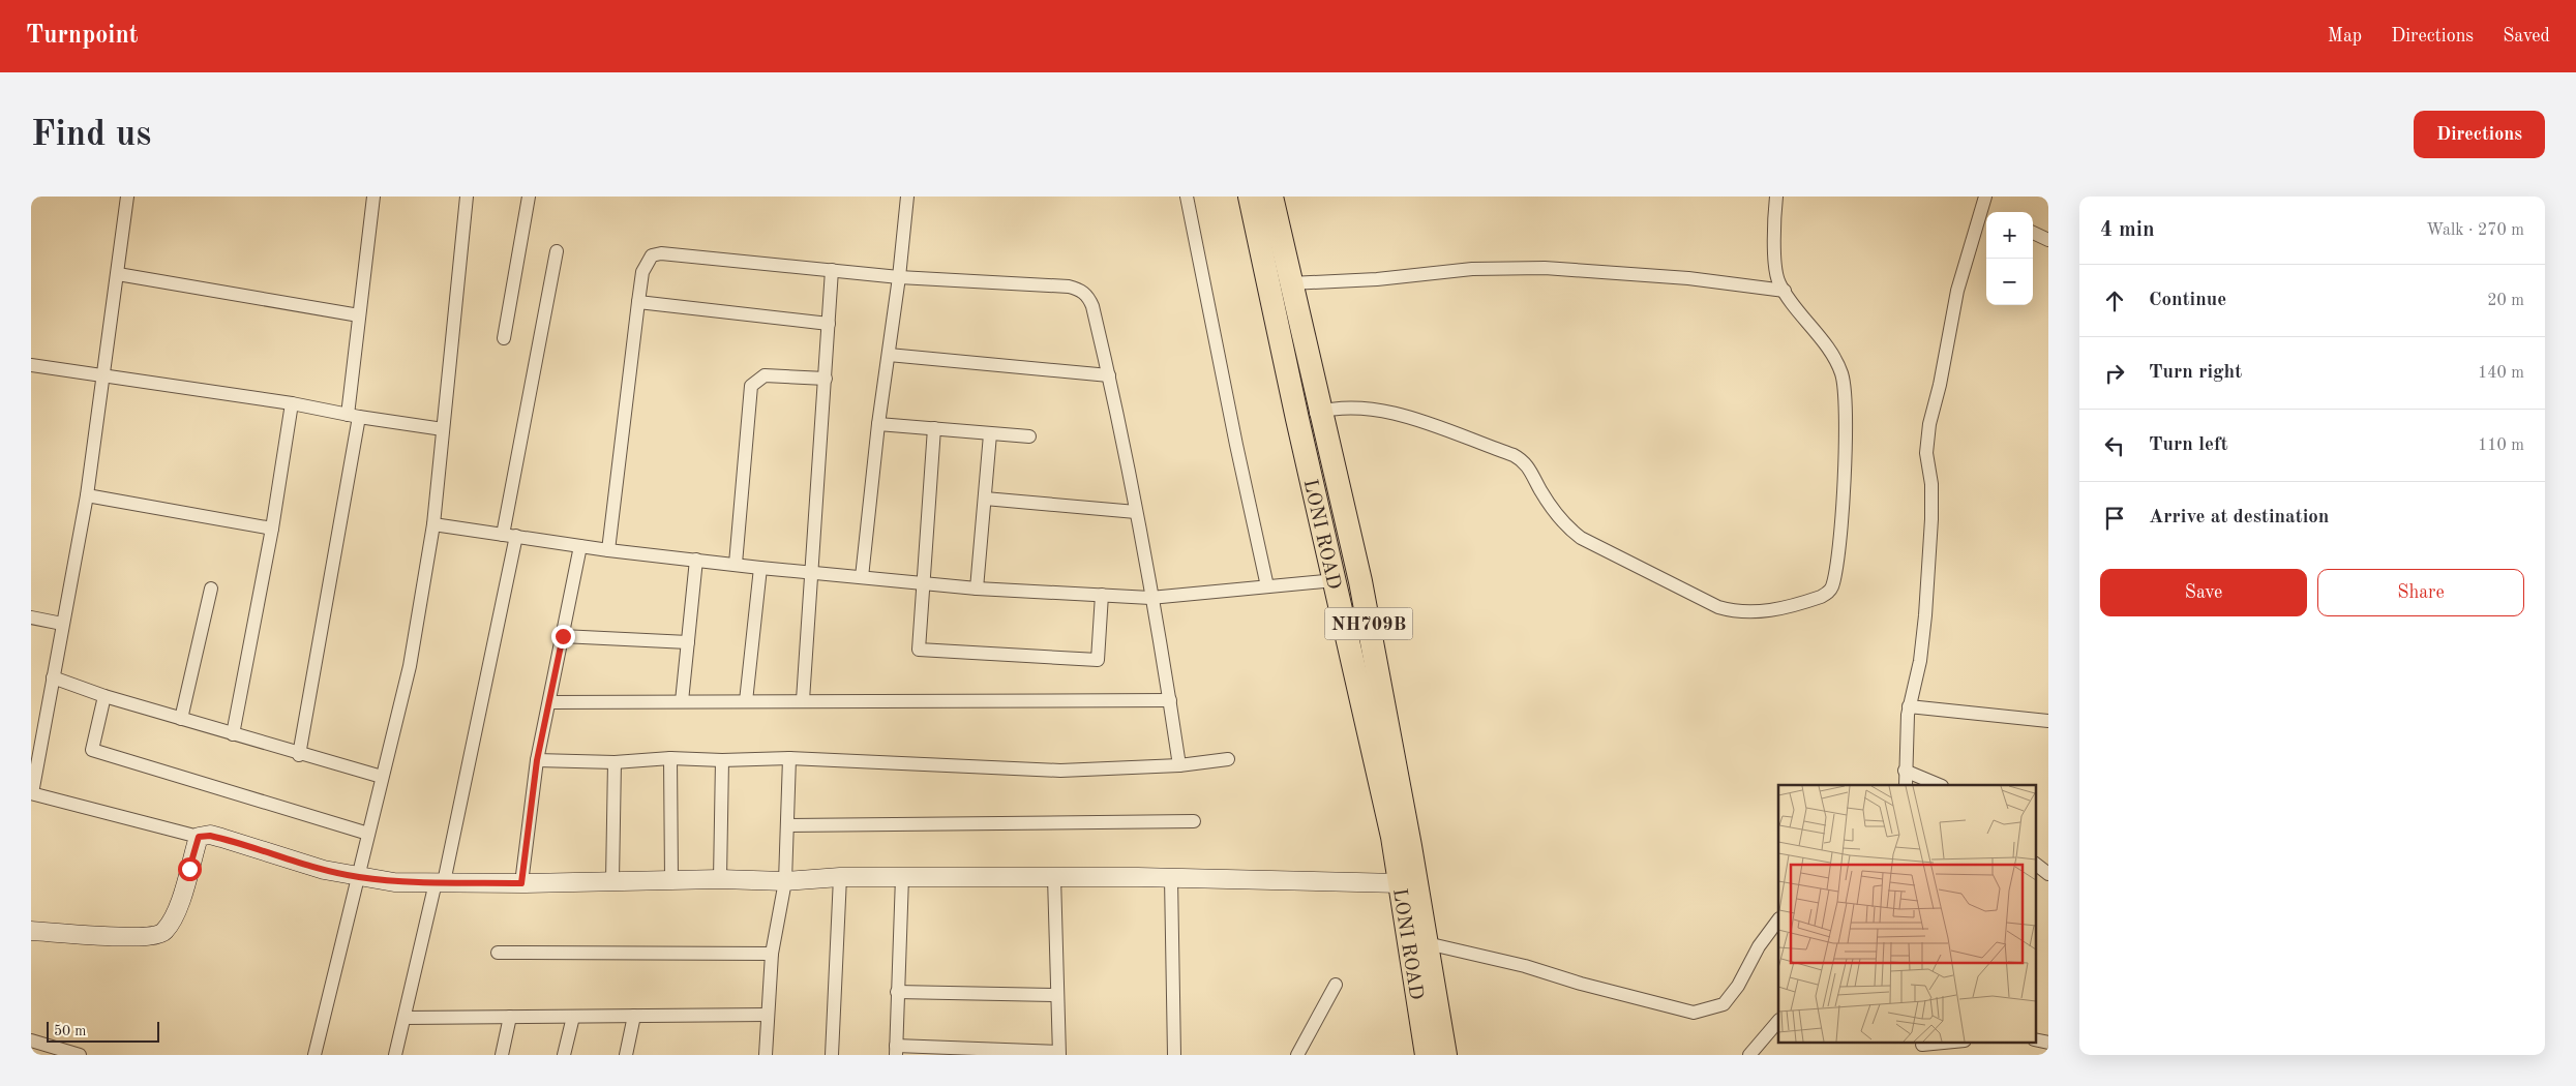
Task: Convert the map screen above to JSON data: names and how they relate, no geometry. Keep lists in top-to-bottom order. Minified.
{"streets":{"highway":["LONI ROAD","NH709B"]},"scale_bar":"50 m","page":{"header":"Turnpoint","nav":["Map","Directions","Saved"],"buttons":["Directions",["Save","Share"]],"title":"Find us","heading":["4 min","Walk · 270 m"],"map_buttons":["+","−"],"list":[["Continue","20 m"],["Turn right","140 m"],["Turn left","110 m"],"Arrive at destination"],"scale":"50 m"}}
